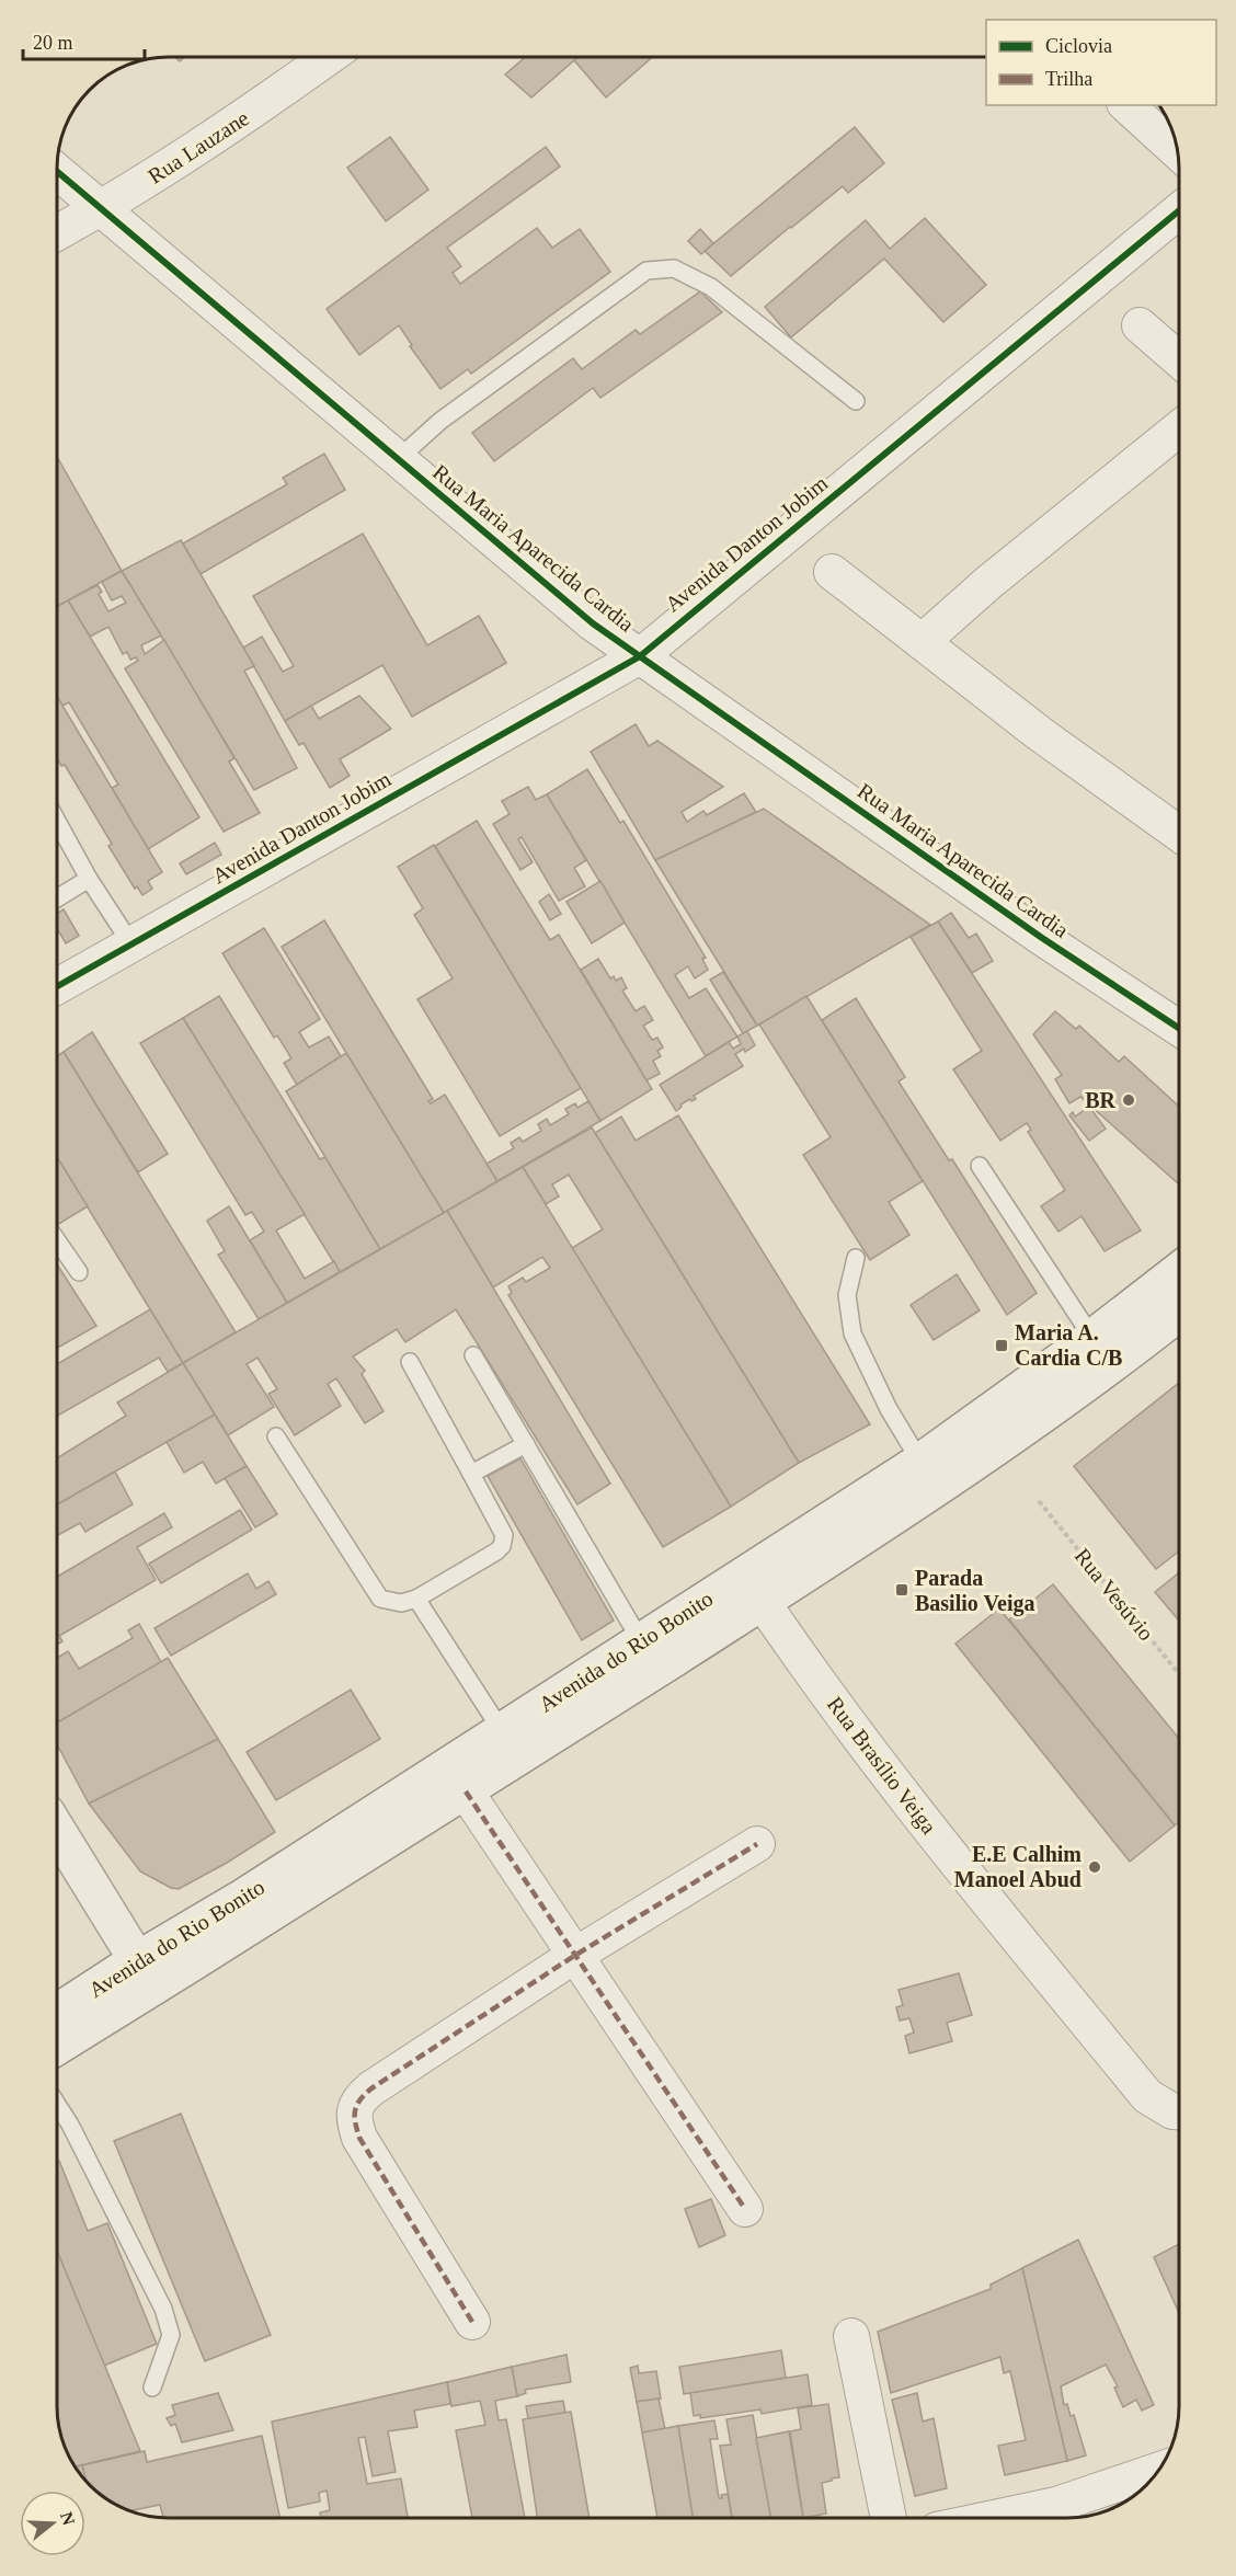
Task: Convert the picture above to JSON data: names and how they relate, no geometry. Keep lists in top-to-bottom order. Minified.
{"streets":{"main road":["Avenida do Rio Bonito"],"street":["Rua Lauzane","Avenida Danton Jobim","Rua Maria Aparecida Cardia","Rua Brasílio Veiga"],"path":["Rua Vesúvio"]},"crossings":[["Rua Lauzane","Rua Maria Aparecida Cardia"],["Avenida Danton Jobim","Rua Maria Aparecida Cardia"],["Avenida do Rio Bonito","Rua Brasílio Veiga"]],"places":{"other":["BR","E.E Calhim Manoel Abud"],"transit":["Maria A. Cardia C/B","Parada Basilio Veiga"]},"legend":["Ciclovia","Trilha"],"scale_bar":"20 m","north":"right"}
